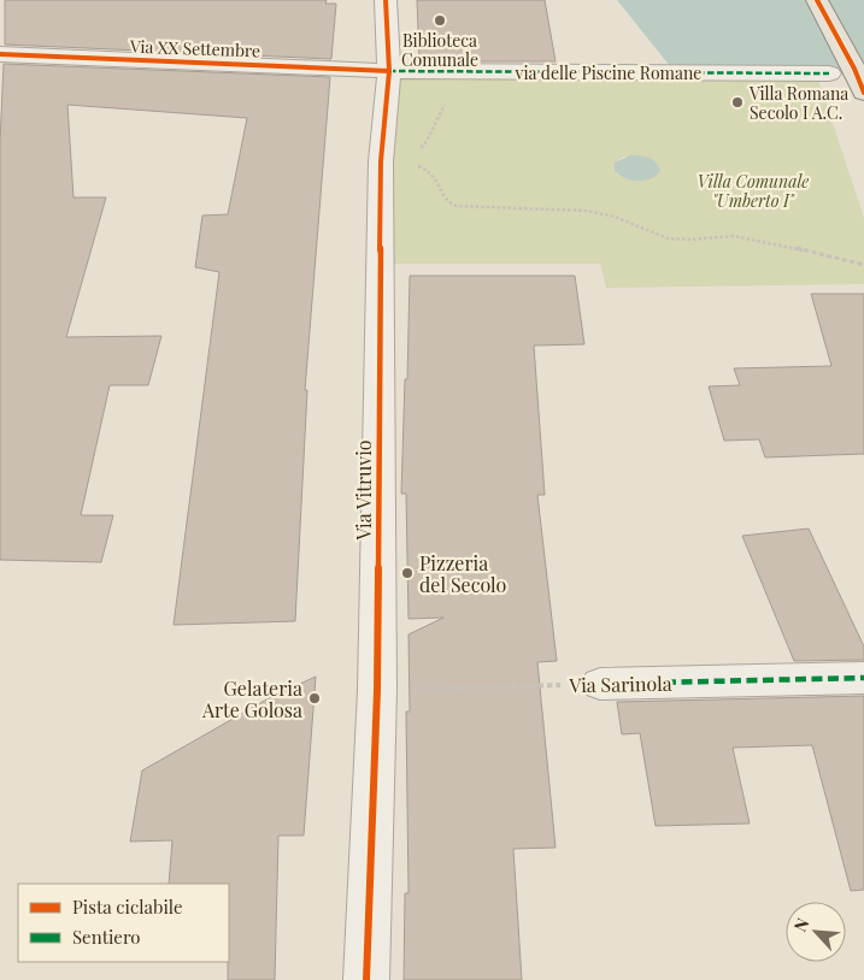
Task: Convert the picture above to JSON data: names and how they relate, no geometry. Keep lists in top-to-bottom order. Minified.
{"streets":{"street":["Via XX Settembre","via delle Piscine Romane","Via Vitruvio","Via Sarinola"]},"crossings":[["Via XX Settembre","via delle Piscine Romane"],["Via XX Settembre","Via Vitruvio"],["via delle Piscine Romane","Via Vitruvio"],["Via Vitruvio","Via Sarinola"]],"parks":["Villa Comunale \"Umberto I\""],"places":["Biblioteca Comunale","Villa Romana Secolo I A.C.","Pizzeria del Secolo","Gelateria Arte Golosa"],"legend":["Pista ciclabile","Sentiero"],"north":"top left"}
